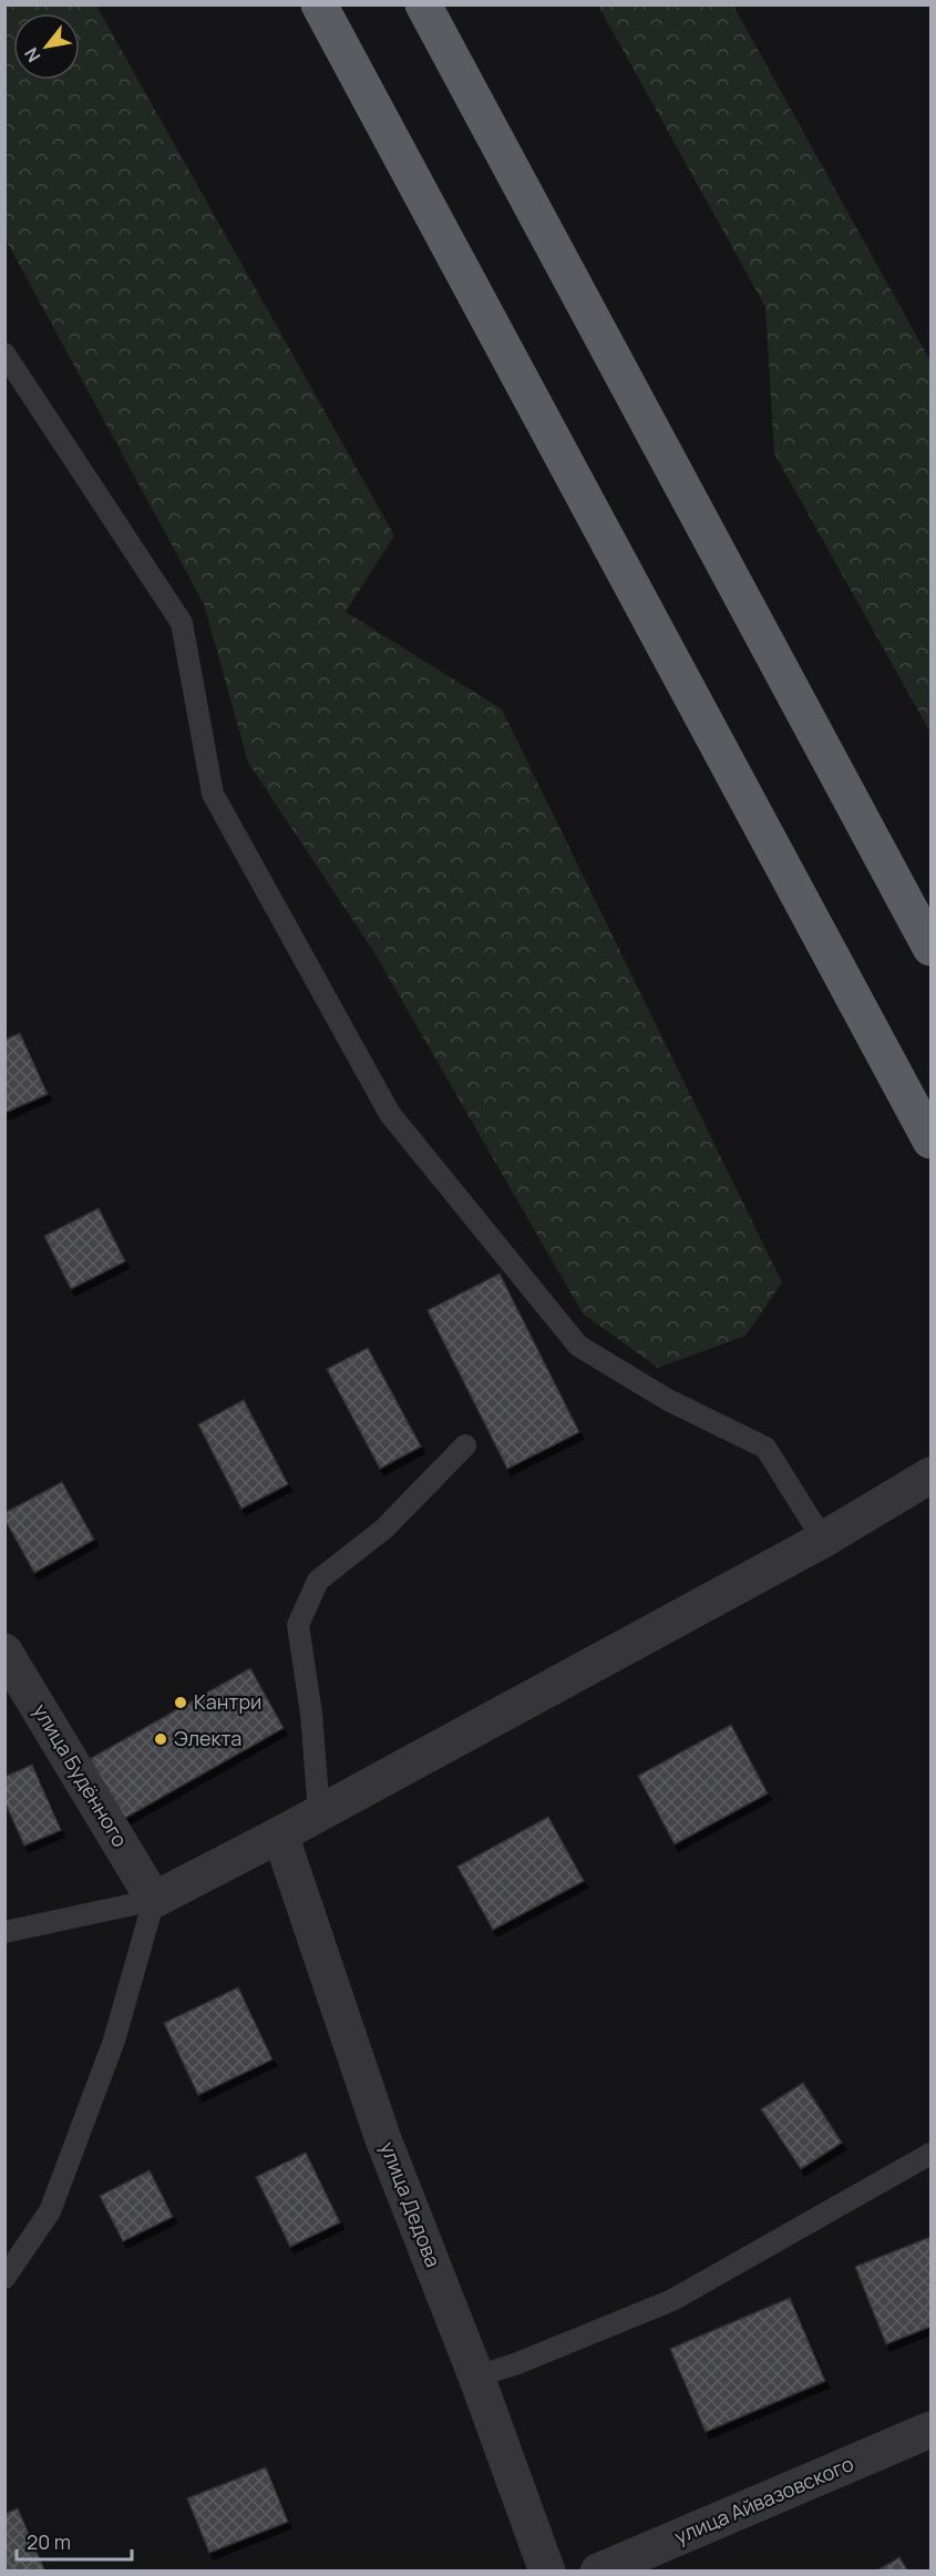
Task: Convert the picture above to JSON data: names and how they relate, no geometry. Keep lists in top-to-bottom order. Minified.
{"streets":{"street":["улица Будённого","улица Дедова","улица Айвазовского"]},"places":["Кантри","Электа"],"scale_bar":"20 m","north":"bottom left"}
